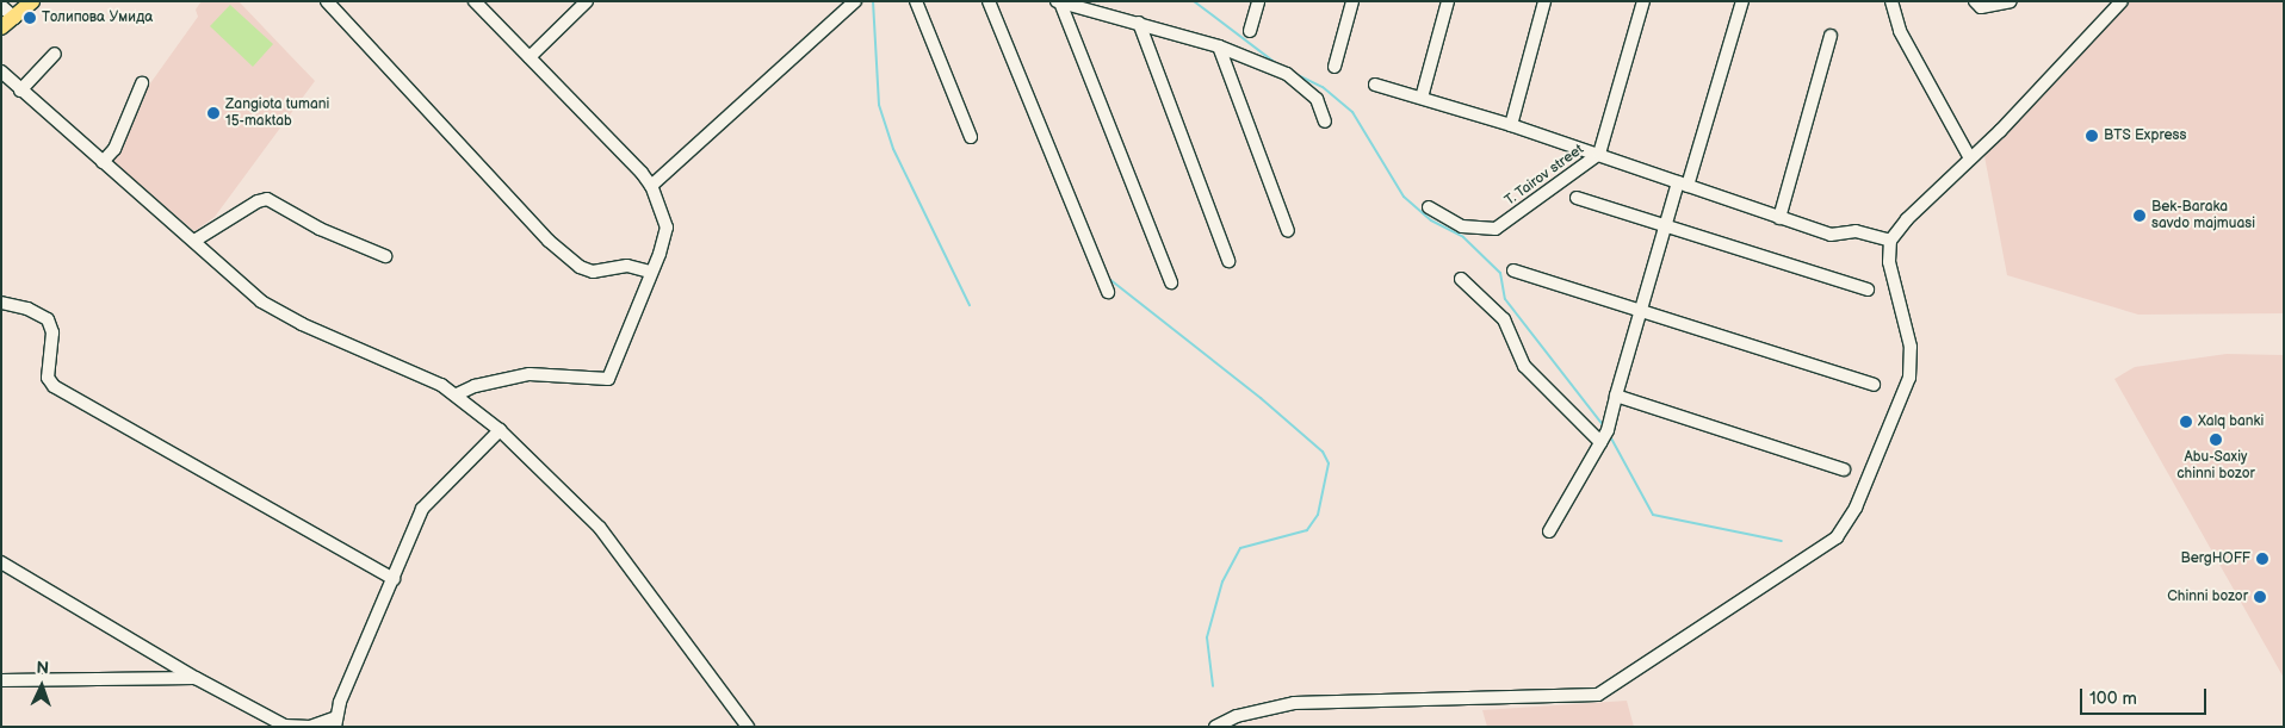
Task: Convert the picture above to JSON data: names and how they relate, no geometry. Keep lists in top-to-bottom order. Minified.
{"streets":{"street":["T. Tairov street"]},"places":["Толипова Умида","Zangiota tumani 15-maktab","BTS Express","Bek-Baraka savdo majmuasi","Xalq banki","Abu-Saxiy chinni bozor","BergHOFF","Chinni bozor"],"scale_bar":"100 m","north":"top"}
